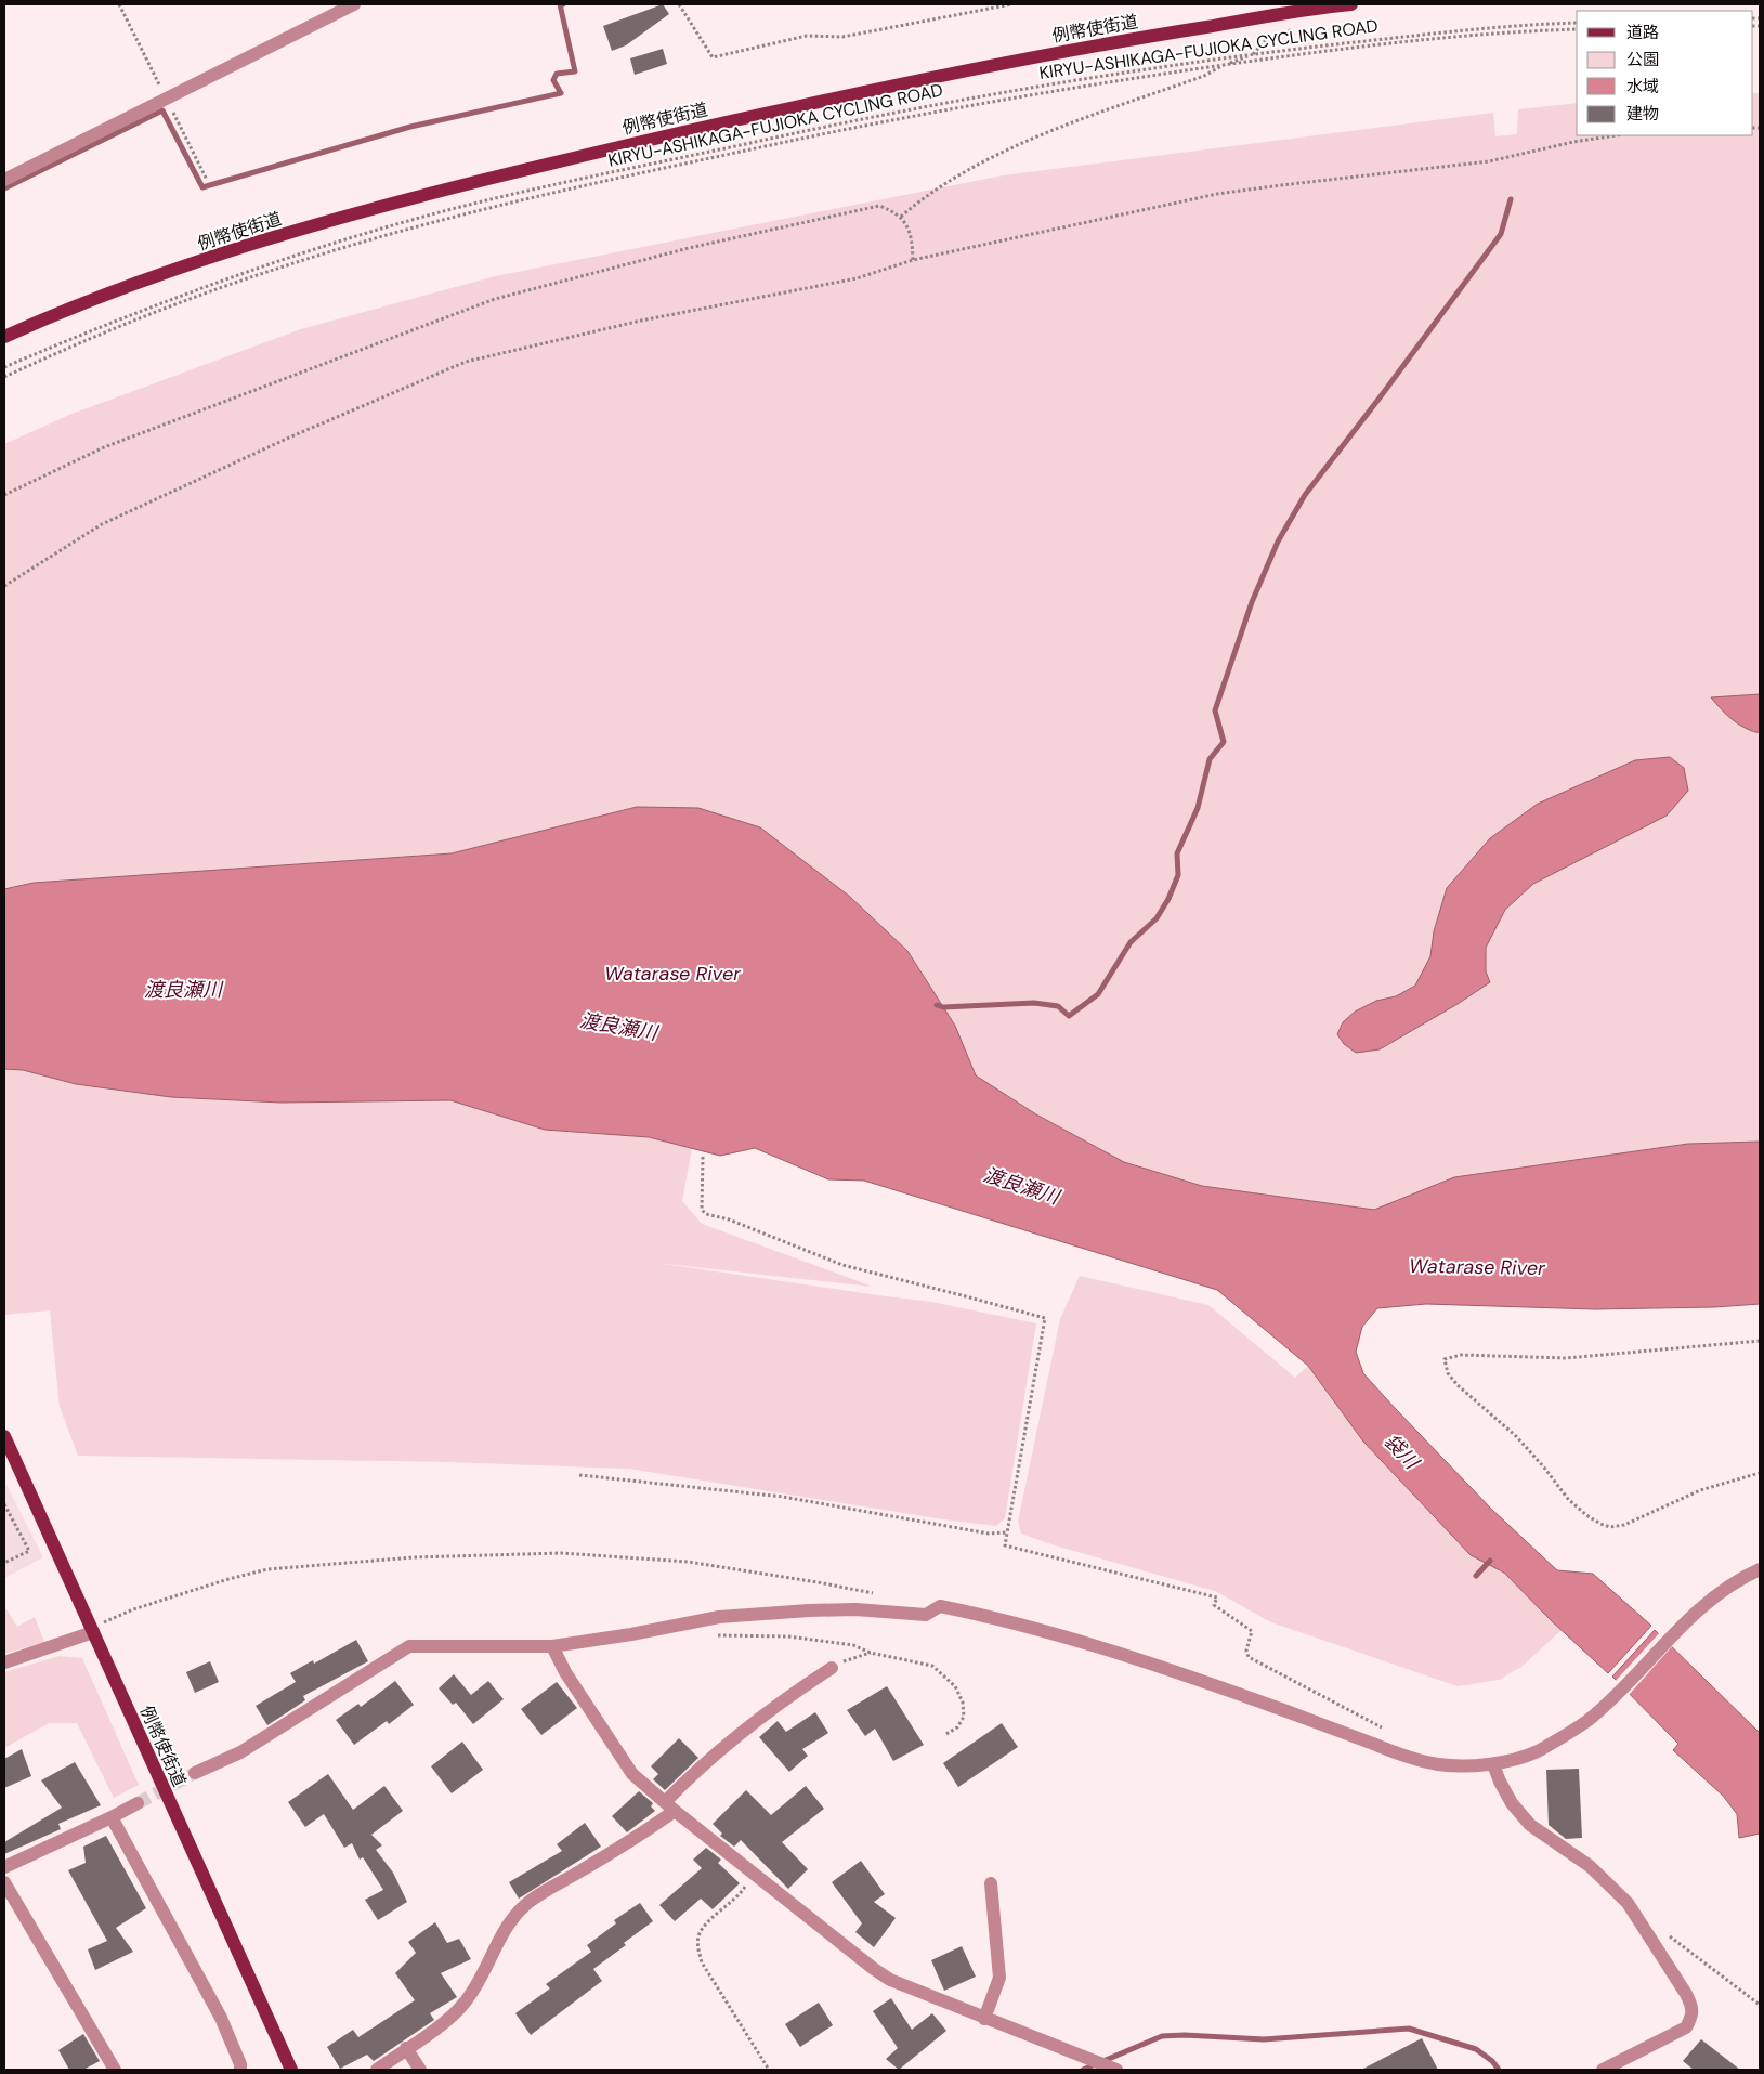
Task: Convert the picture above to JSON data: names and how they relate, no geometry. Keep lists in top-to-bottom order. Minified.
{"streets":{"main road":["例幣使街道"],"path":["KIRYU-ASHIKAGA-FUJIOKA CYCLING ROAD"]},"water":["Watarase River","渡良瀬川","袋川"],"legend":["道路","公園","水域","建物"]}
